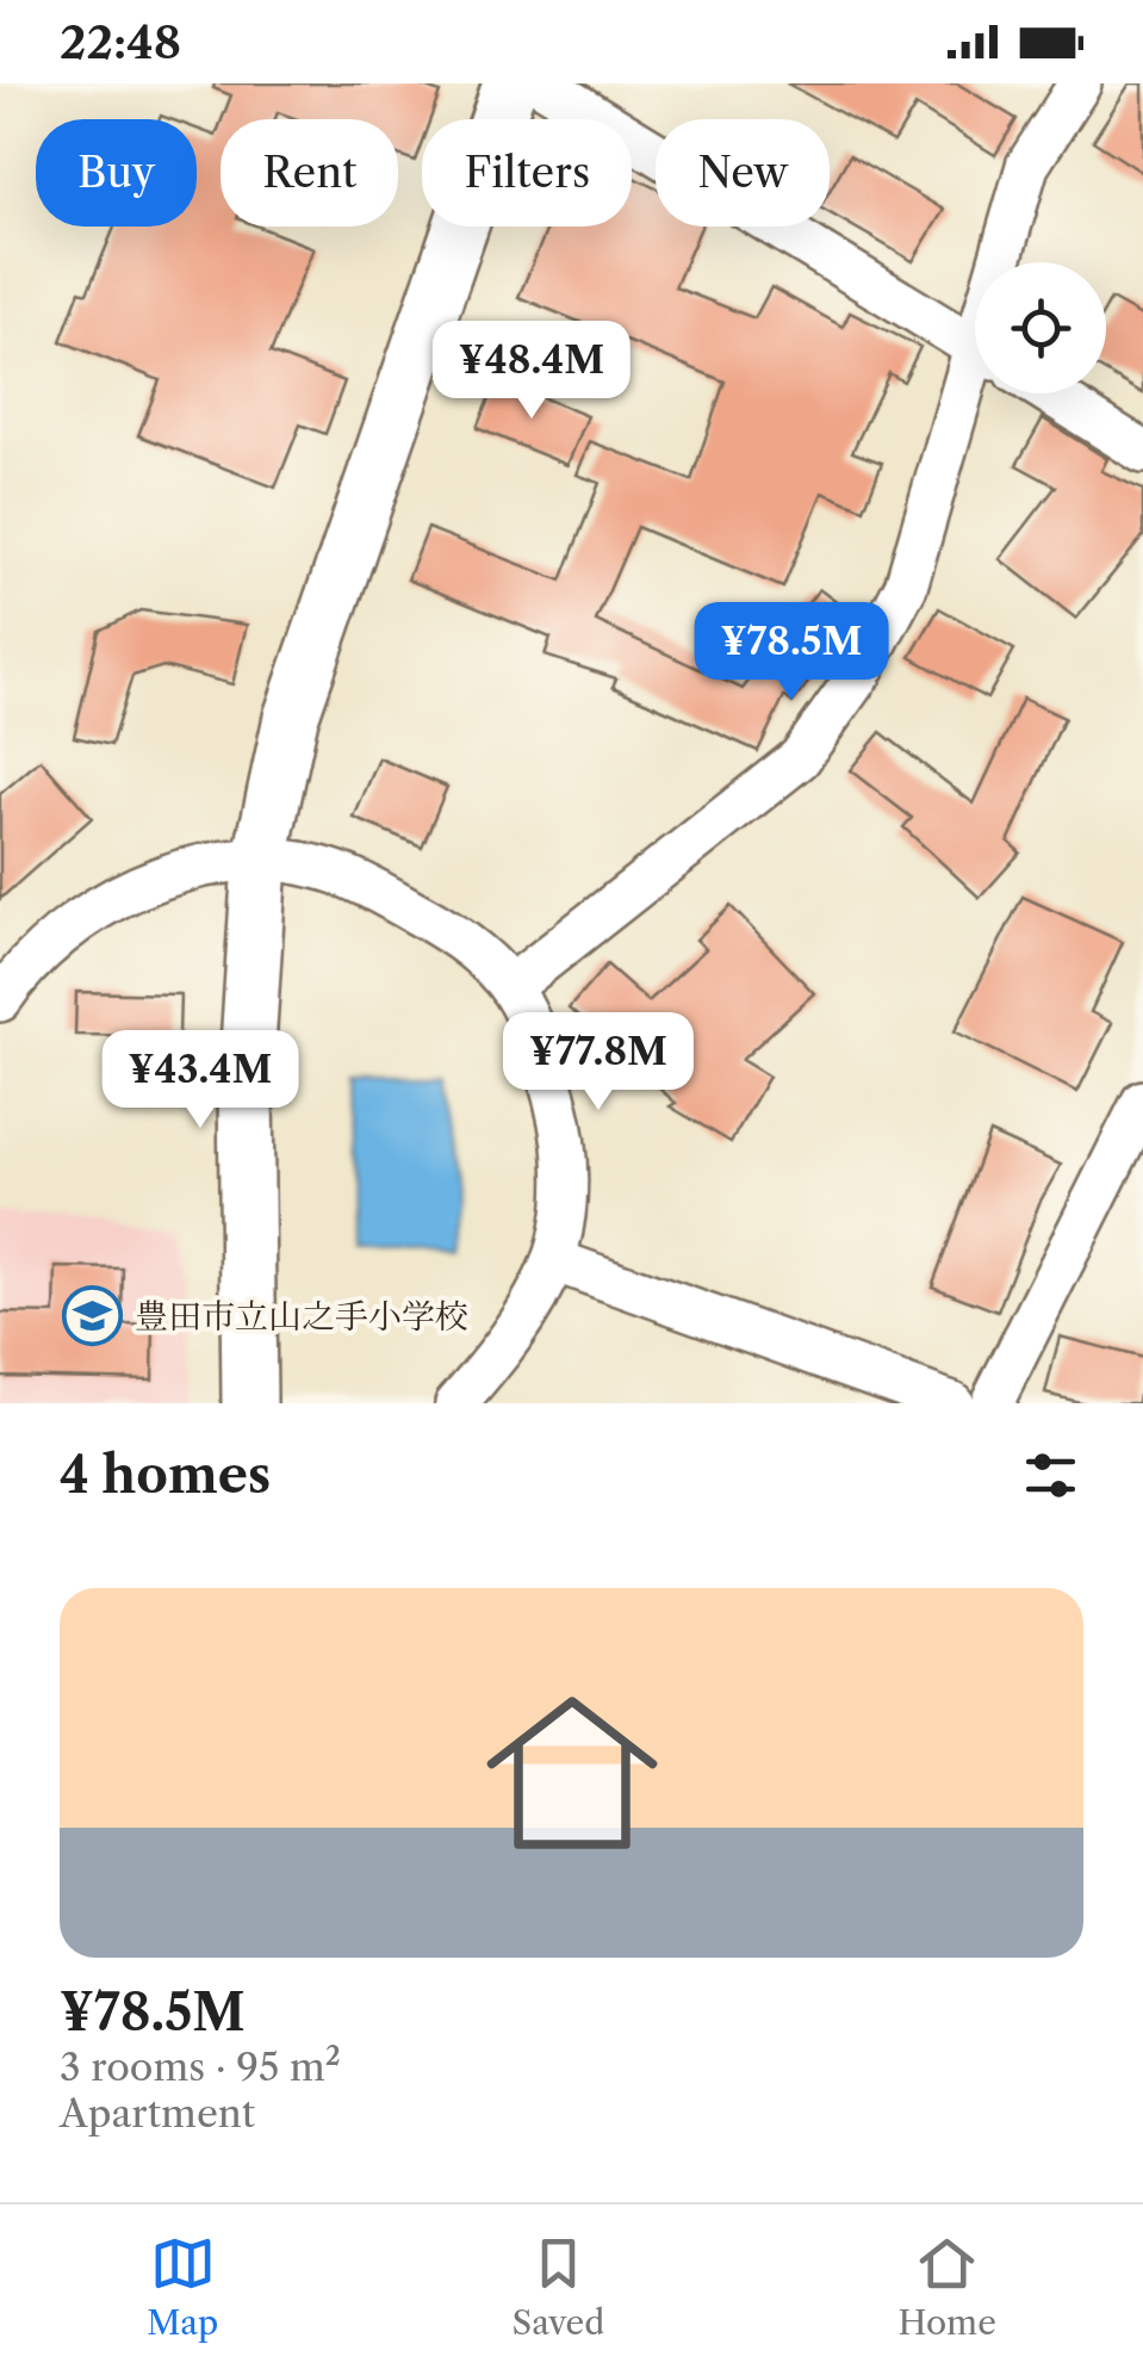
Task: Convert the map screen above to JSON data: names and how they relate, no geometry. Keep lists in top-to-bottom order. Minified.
{"places":{"school or university":["豊田市立山之手小学校"]},"page":{"status":"22:48","chip":["Buy","Rent","Filters","New"],"price":["¥48.4M","¥78.5M","¥77.8M","¥43.4M"],"heading":"4 homes","list":[{"name":"¥78.5M","note":"3 rooms · 95 m² · Apartment"}],"tabs":["Map","Saved","Home"]}}
